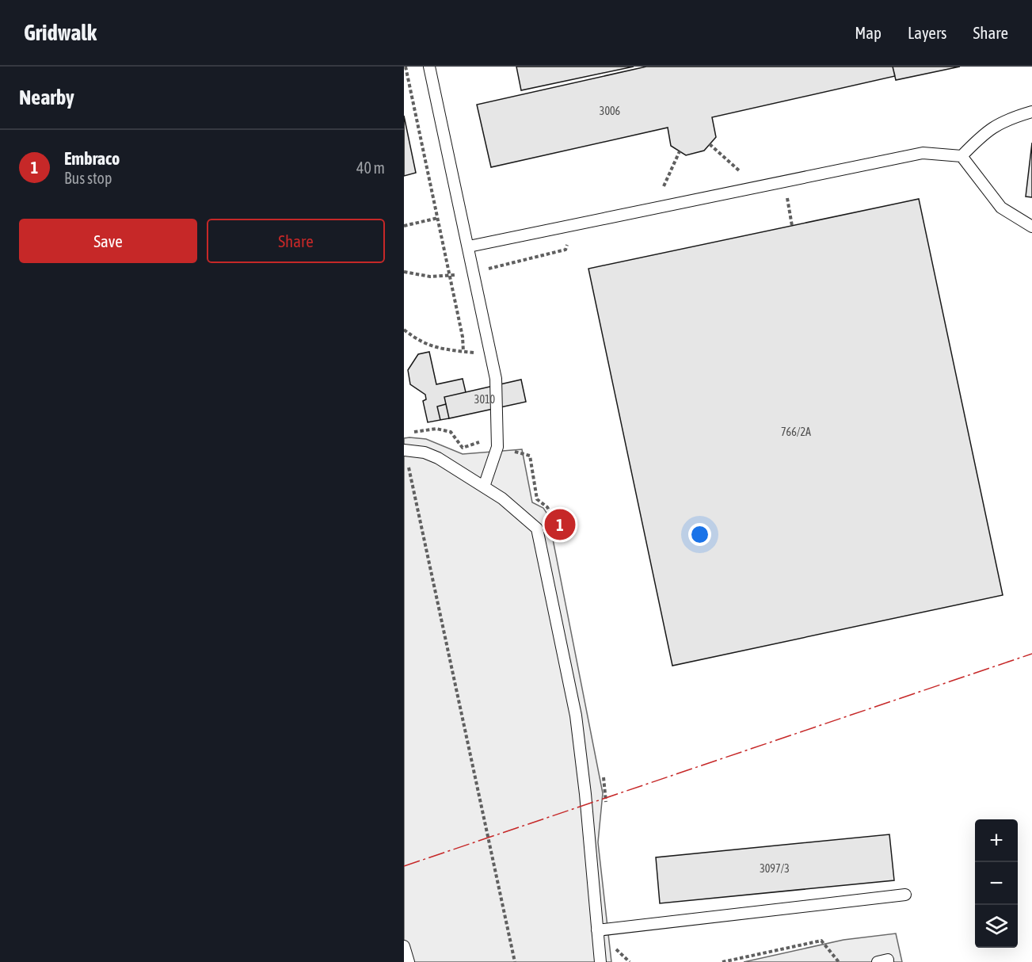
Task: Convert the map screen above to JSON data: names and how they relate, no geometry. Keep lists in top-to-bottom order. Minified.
{"house_numbers":["3006","3010","766/2A","3097/3"],"page":{"header":"Gridwalk","nav":["Map","Layers","Share"],"heading":"Nearby","list":[{"mark":"1","name":"Embraco","note":"Bus stop","value":"40 m"}],"buttons":["Save","Share"],"pins":"1","map_buttons":["+","−"]}}
